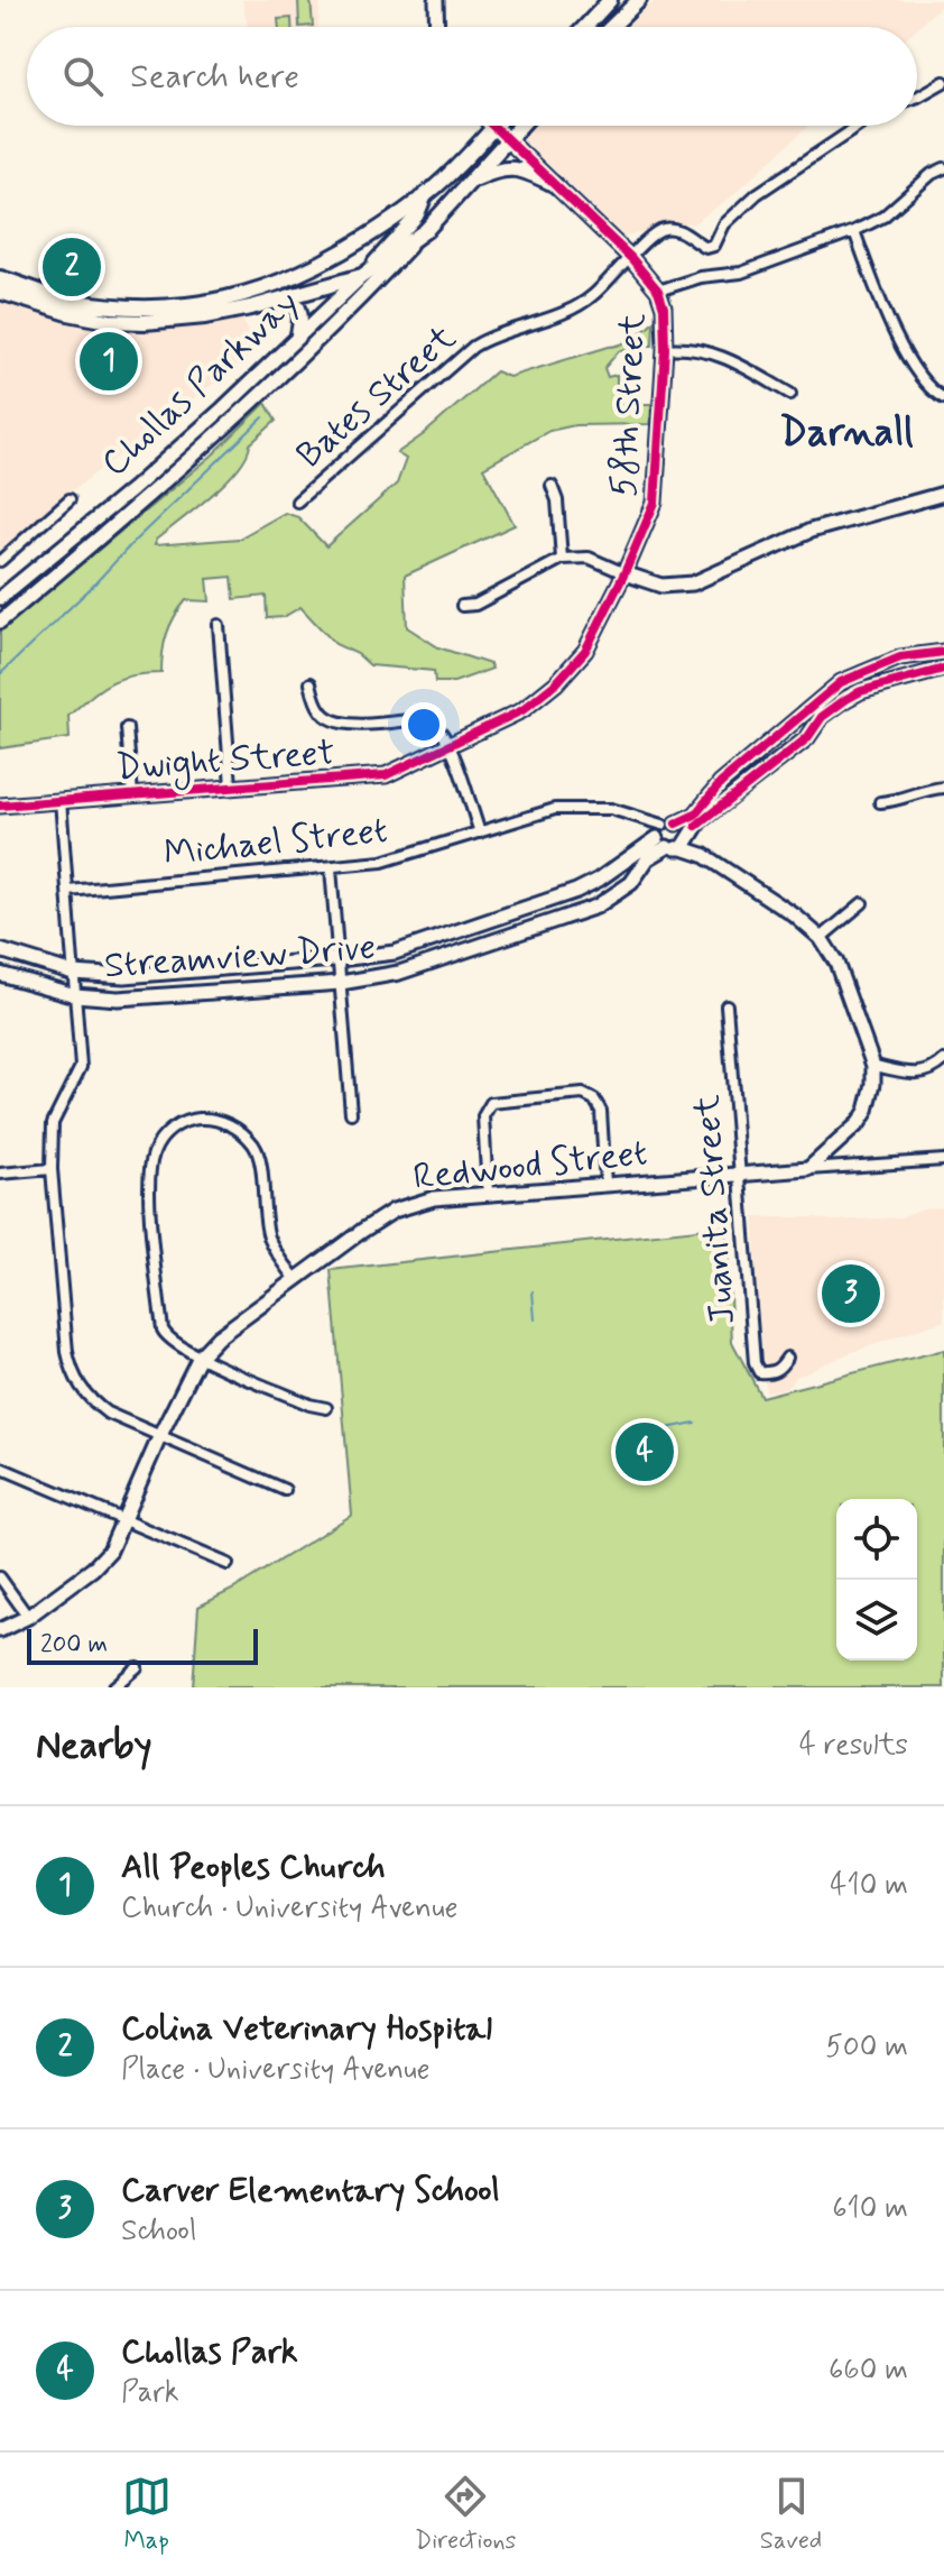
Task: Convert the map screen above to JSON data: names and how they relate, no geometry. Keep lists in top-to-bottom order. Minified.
{"streets":{"main road":["Chollas Parkway","58th Street","Dwight Street","Streamview Drive","Redwood Street"],"street":["Bates Street","Michael Street","Juanita Street"]},"crossings":[["Bates Street","58th Street"],["58th Street","Dwight Street"],["Michael Street","Streamview Drive"],["Redwood Street","Juanita Street"]],"districts":["Darnall"],"scale_bar":"200 m","page":{"search":"Search here","pins":["2","1","3","4"],"scale":"200 m","heading":["Nearby","4 results"],"list":[{"mark":"1","name":"All Peoples Church","note":"Church · University Avenue","value":"410 m"},{"mark":"2","name":"Colina Veterinary Hospital","note":"Place · University Avenue","value":"500 m"},{"mark":"3","name":"Carver Elementary School","note":"School","value":"610 m"},{"mark":"4","name":"Chollas Park","note":"Park","value":"660 m"}],"nav":["Map","Directions","Saved"]}}
